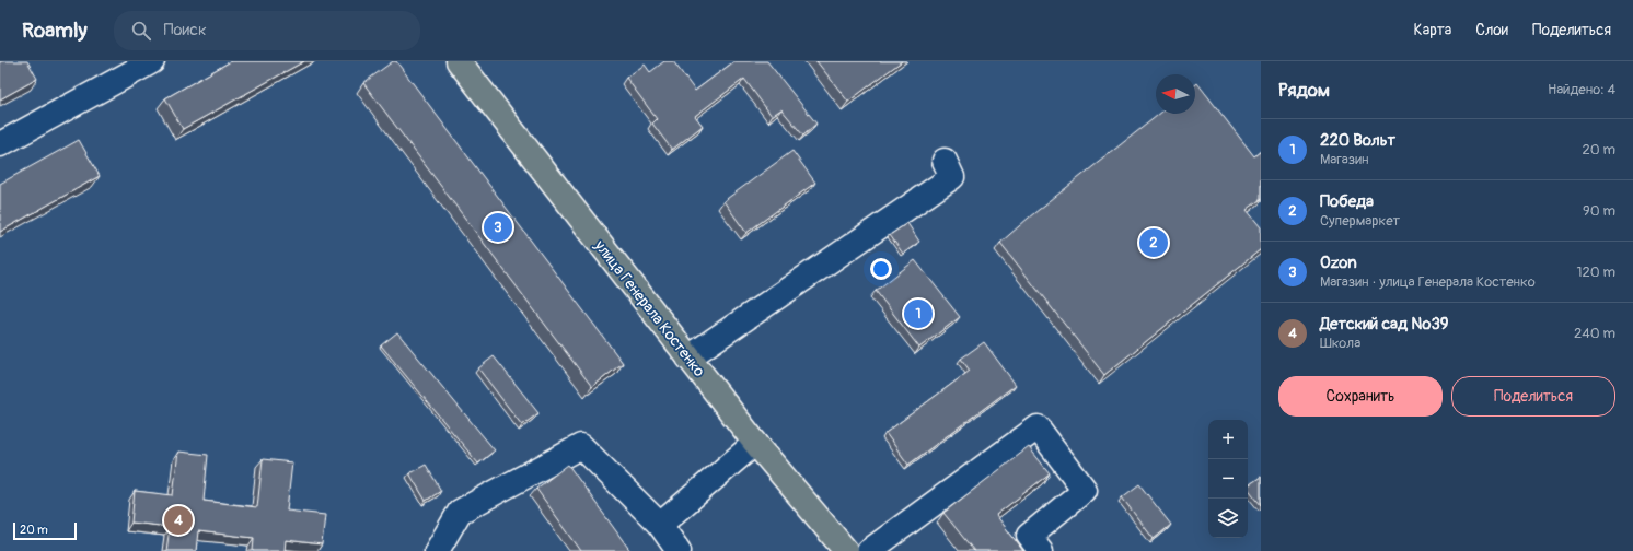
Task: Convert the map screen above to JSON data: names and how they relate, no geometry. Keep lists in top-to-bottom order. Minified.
{"streets":{"main road":["улица Генерала Костенко"]},"scale_bar":"20 m","north":"left","page":{"header":"Roamly","search":"Поиск","nav":["Карта","Слои","Поделиться"],"heading":["Рядом","Найдено: 4"],"list":[{"mark":"1","name":"220 Вольт","note":"Магазин","value":"20 m"},{"mark":"2","name":"Победа","note":"Супермаркет","value":"90 m"},{"mark":"3","name":"Ozon","note":"Магазин · улица Генерала Костенко","value":"120 m"},{"mark":"4","name":"Детский сад №39","note":"Школа","value":"240 m"}],"pins":["3","2","1","4"],"buttons":["Сохранить","Поделиться"],"map_buttons":["+","−"],"scale":"20 m"}}
